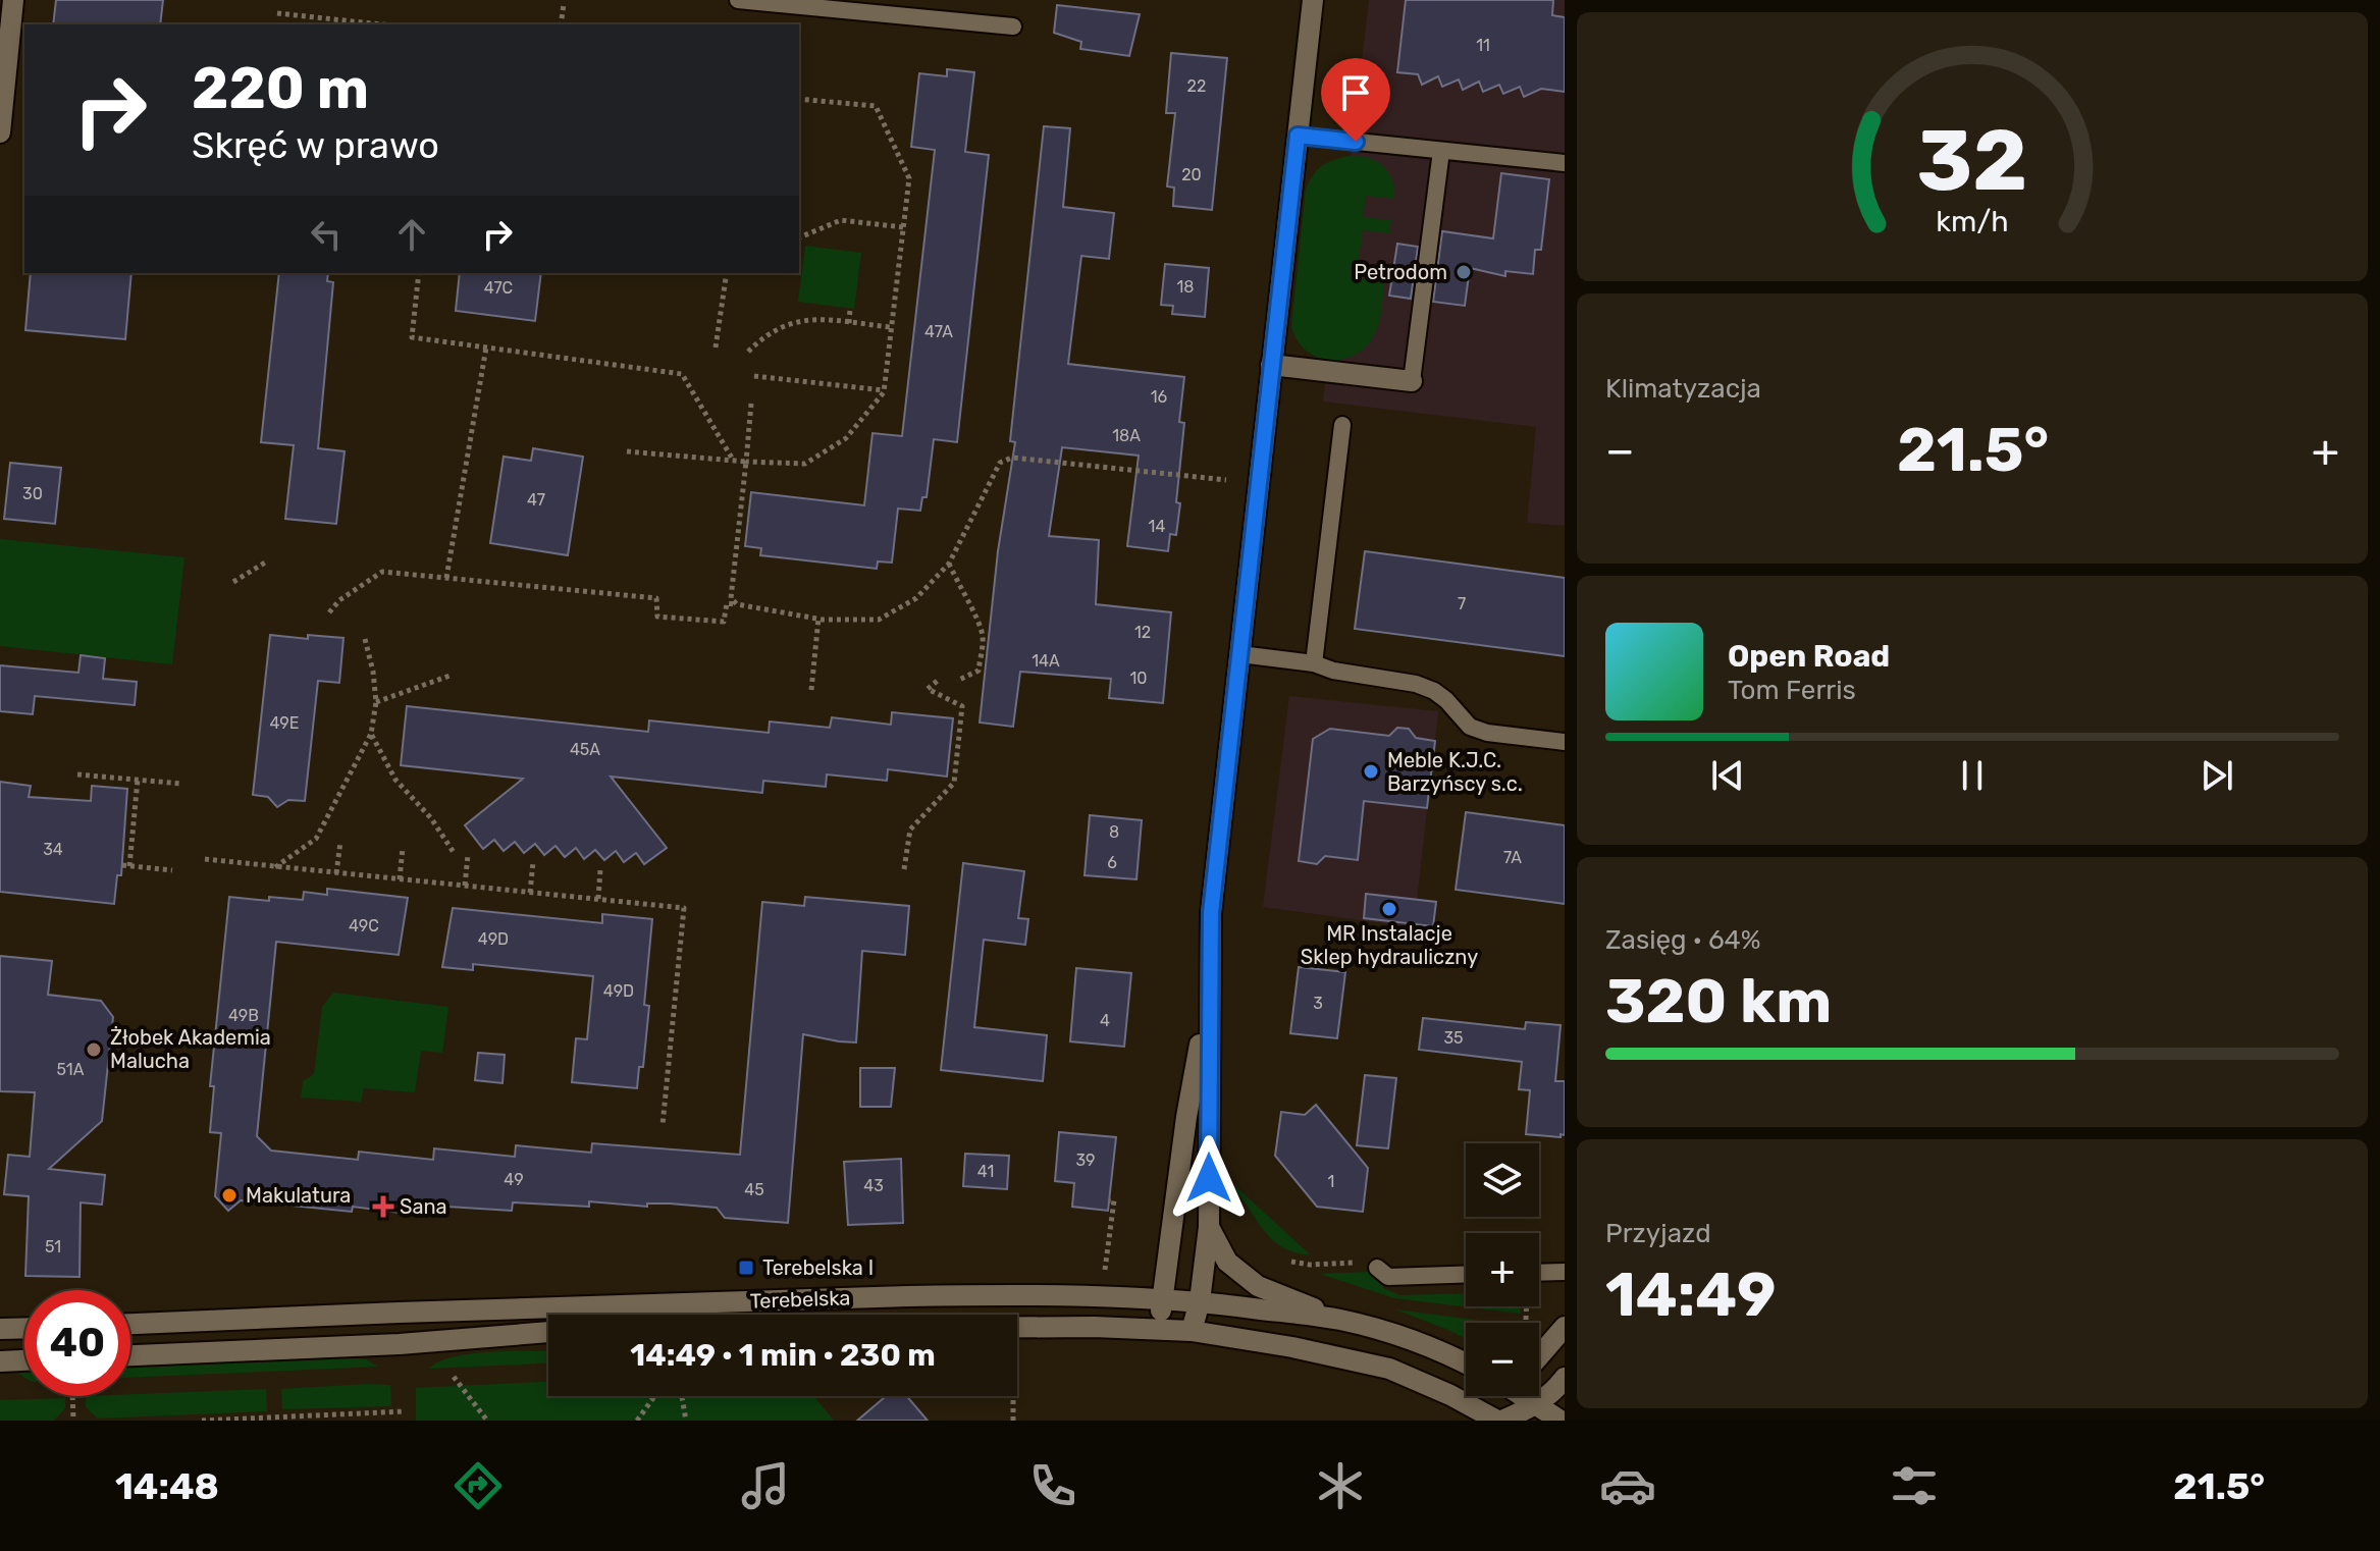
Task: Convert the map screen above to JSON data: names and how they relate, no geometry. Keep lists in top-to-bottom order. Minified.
{"streets":{"street":["Terebelska"]},"places":{"other":["Petrodom","Meble K.J.C. Barzyńscy s.c.","MR Instalacje Sklep hydrauliczny","Żłobek Akademia Malucha","Makulatura"],"health":["Sana"],"transit":["Terebelska I"]},"house_numbers":["11","22","20","18","47C","47A","16","18A","30","47","14","7","12","14A","10","49E","45A","8","34","7A","6","49C","49D","49D","3","49B","4","35","51A","39","41","49","1","43","45","51"],"page":{"turn":["220 m","Skręć w prawo"],"tile":["Klimatyzacja",["Zasięg · 64%","320 km"],["Przyjazd","14:49"]],"heat":["−","21.5°","+"],"song":["Open Road","Tom Ferris"],"map_buttons":["+","−"],"limit":"40","trip":"14:49 · 1 min · 230 m","tabs":["14:48","21.5°"],"gauge":["32","km/h"]}}
